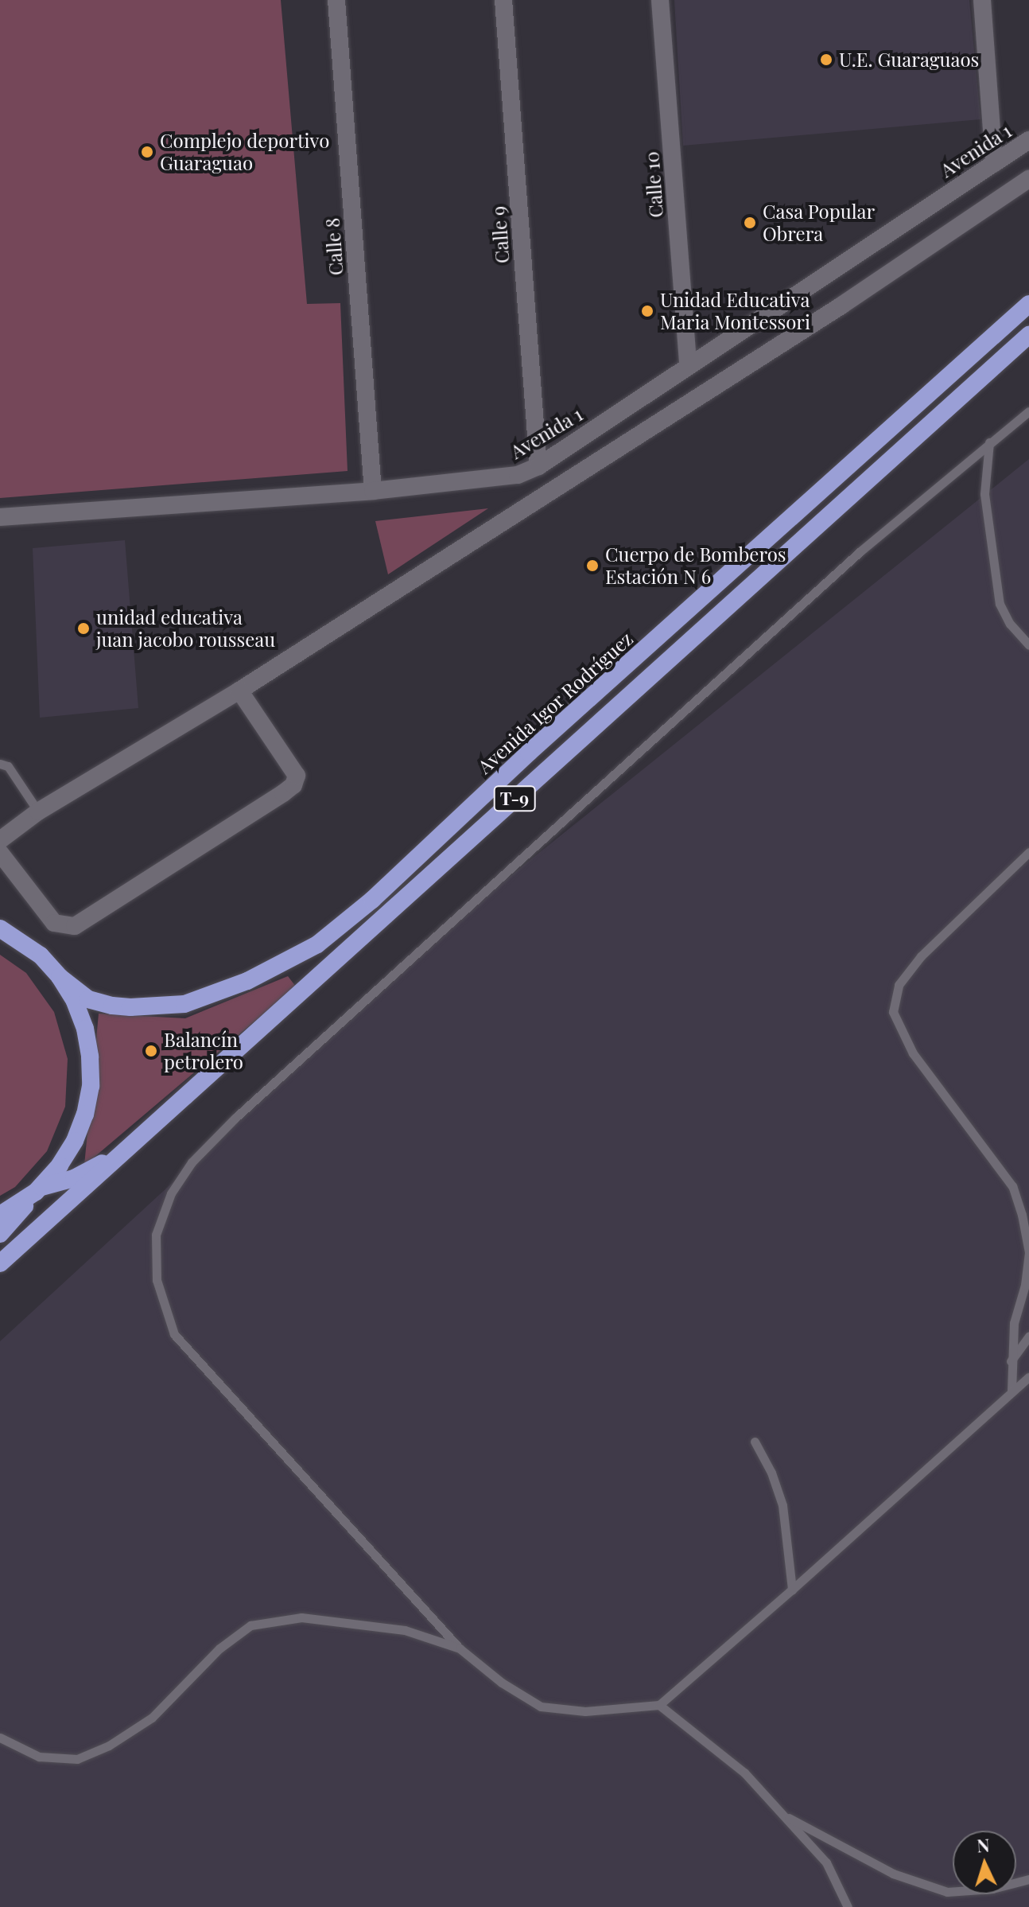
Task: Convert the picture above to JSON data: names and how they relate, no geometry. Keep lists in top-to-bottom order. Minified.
{"streets":{"highway":["Avenida Igor Rodríguez","T-9"],"street":["Avenida 1","Calle 10","Calle 9","Calle 8"]},"crossings":[["Avenida 1","Calle 10"],["Avenida 1","Calle 9"],["Avenida 1","Calle 8"],["Avenida Igor Rodríguez","T-9"]],"places":["U.E. Guaraguaos","Complejo deportivo Guaraguao","Casa Popular Obrera","Unidad Educativa Maria Montessori","Cuerpo de Bomberos Estación N 6","unidad educativa juan jacobo rousseau","Balancín petrolero"],"north":"top"}
